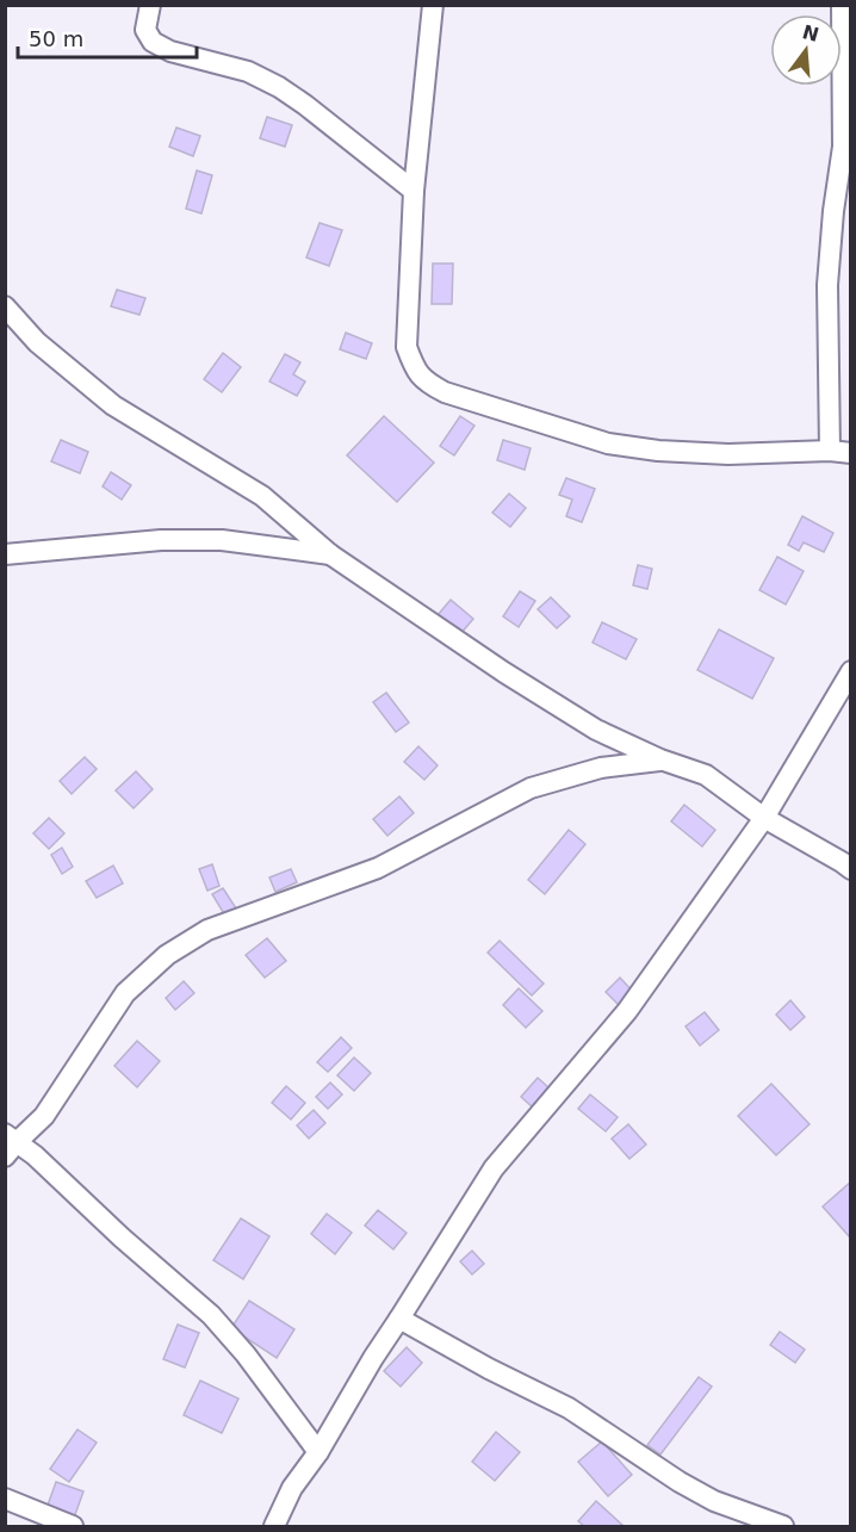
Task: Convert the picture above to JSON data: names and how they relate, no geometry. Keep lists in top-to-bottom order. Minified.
{"scale_bar":"50 m","north":"top"}
